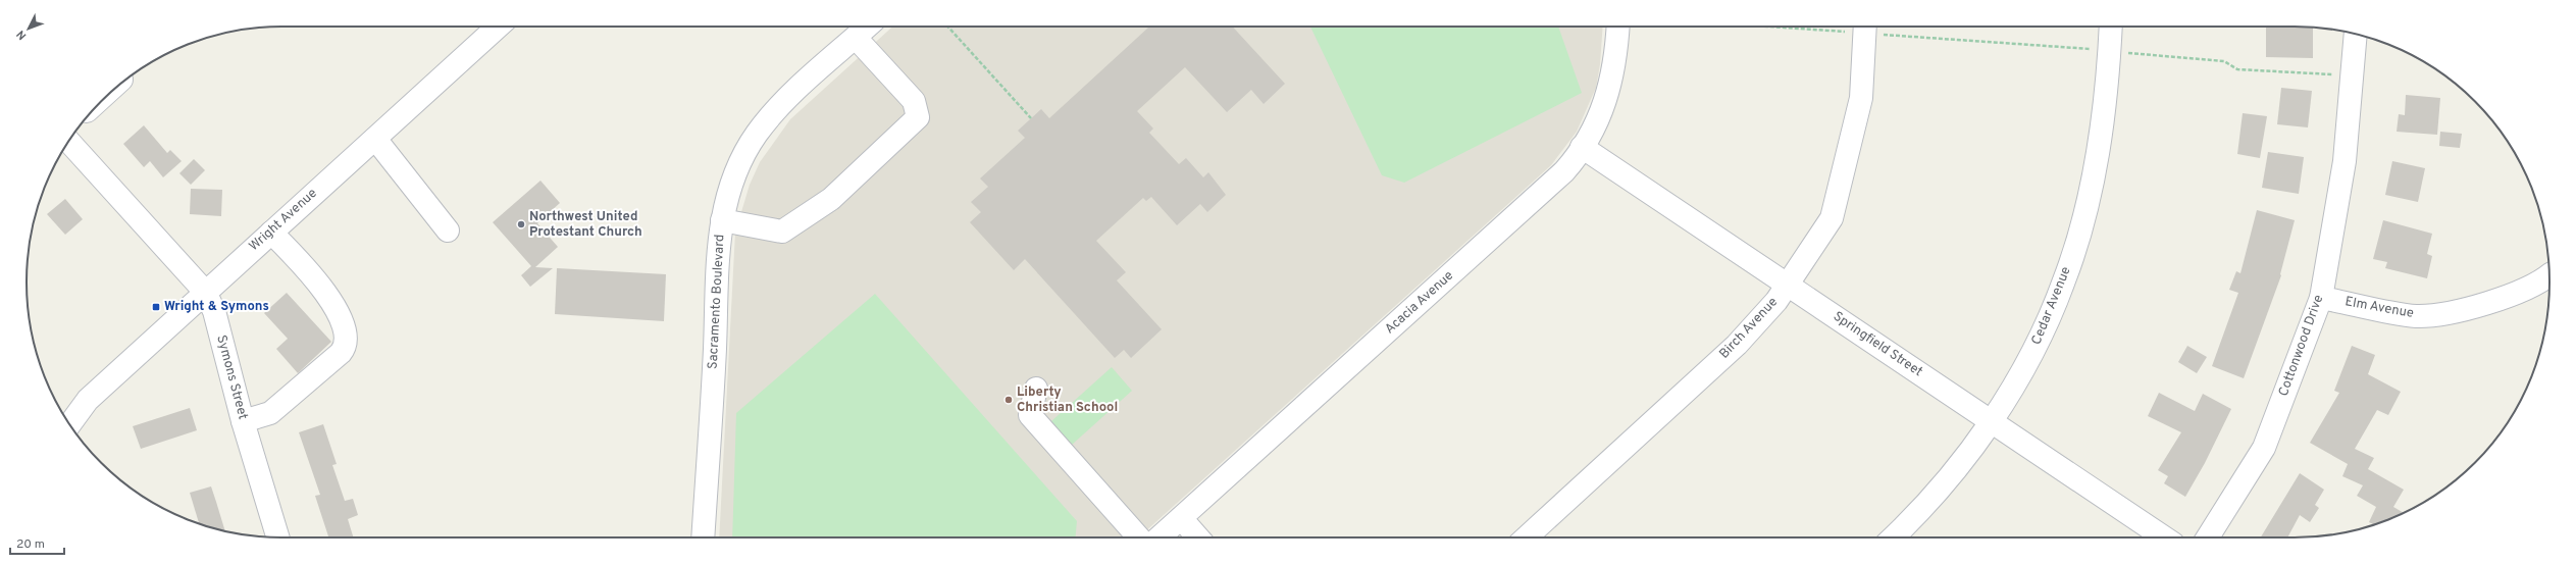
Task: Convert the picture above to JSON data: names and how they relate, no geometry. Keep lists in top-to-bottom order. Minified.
{"streets":{"street":["Wright Avenue","Sacramento Boulevard","Acacia Avenue","Cedar Avenue","Elm Avenue","Birch Avenue","Springfield Street","Cottonwood Drive","Symons Street"]},"crossings":[["Wright Avenue","Symons Street"],["Acacia Avenue","Springfield Street"],["Cedar Avenue","Springfield Street"],["Elm Avenue","Cottonwood Drive"],["Birch Avenue","Springfield Street"]],"places":{"other":["Northwest United Protestant Church","Liberty Christian School"],"transit":["Wright & Symons"]},"scale_bar":"20 m","north":"bottom left"}
